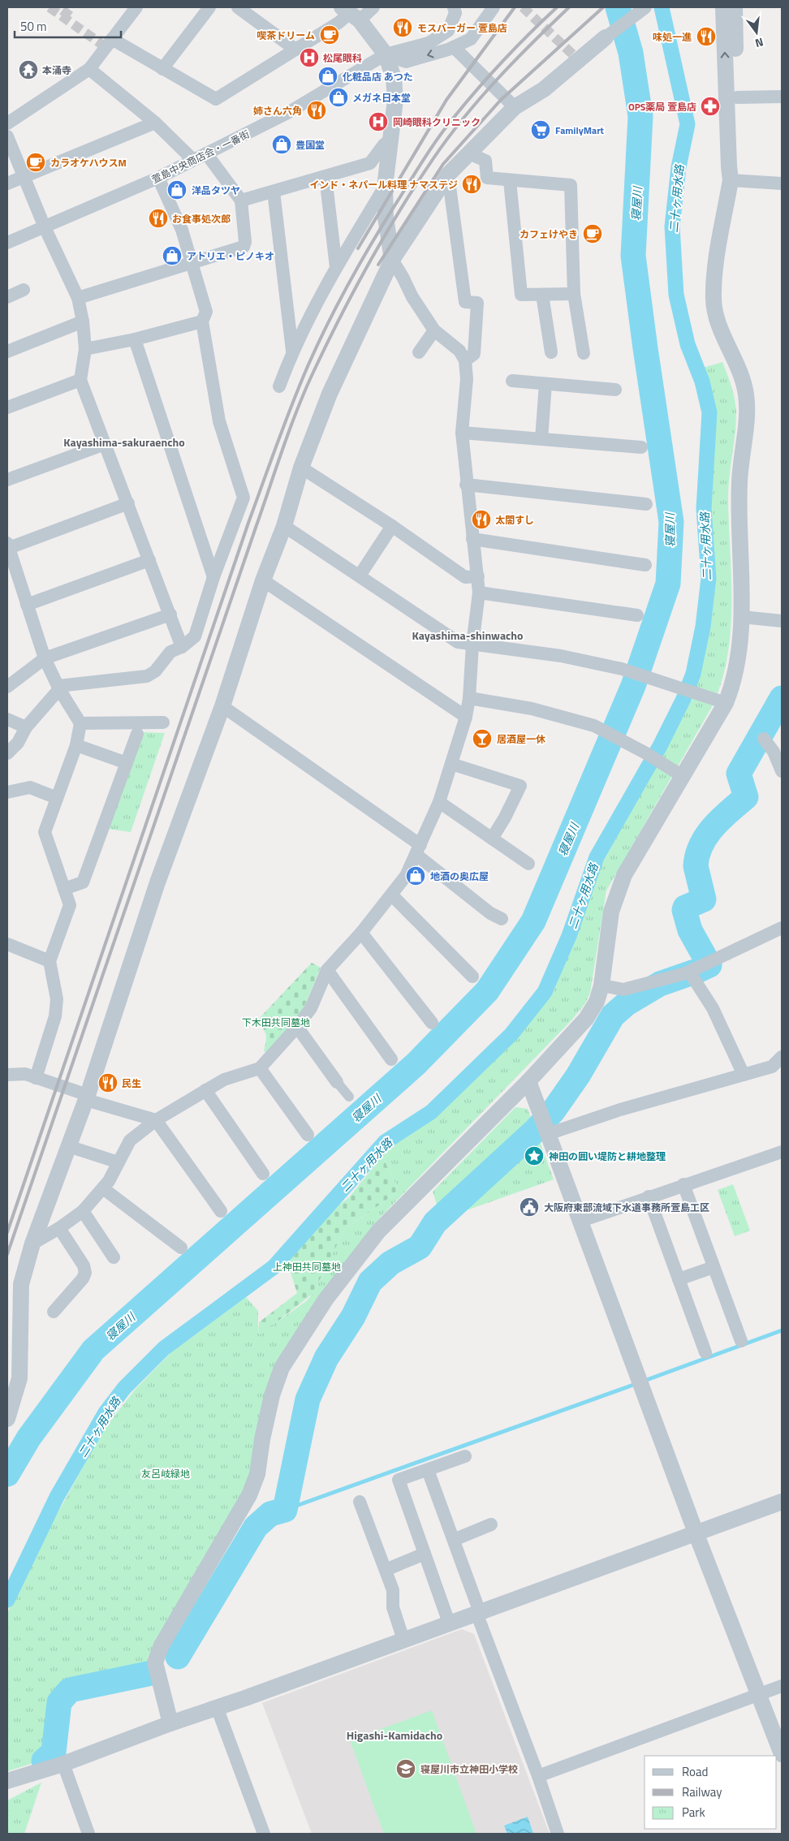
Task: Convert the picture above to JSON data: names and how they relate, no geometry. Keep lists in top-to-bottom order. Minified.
{"streets":{"street":["萱島中央商店会・一番街"]},"districts":["Kayashima-sakuraencho","Kayashima-shinwacho","Higashi-Kamidacho"],"water":["二十ヶ用水路","寝屋川"],"parks":["下木田共同墓地","上神田共同墓地","友呂岐緑地"],"places":{"restaurant":["モスバーガー 萱島店","味処一進","姉さん六角","インド・ネパール料理 ナマステジ","お食事処次郎","太閤すし","民生"],"cafe":["喫茶ドリーム","カラオケハウスM","カフェけやき"],"hospital":["松尾眼科","岡崎眼科クリニック"],"temple":["本涌寺"],"shop":["化粧品店 あつた","メガネ日本堂","豊国堂","洋品タツヤ","アトリエ・ピノキオ","地酒の奥広屋"],"pharmacy":["OPS薬局 萱島店"],"supermarket":["FamilyMart"],"bar":["居酒屋一休"],"place":["神田の囲い堤防と耕地整理"],"public building":["大阪府東部流域下水道事務所萱島工区"],"school or university":["寝屋川市立神田小学校"]},"legend":["Road","Railway","Park"],"scale_bar":"50 m","north":"bottom"}
